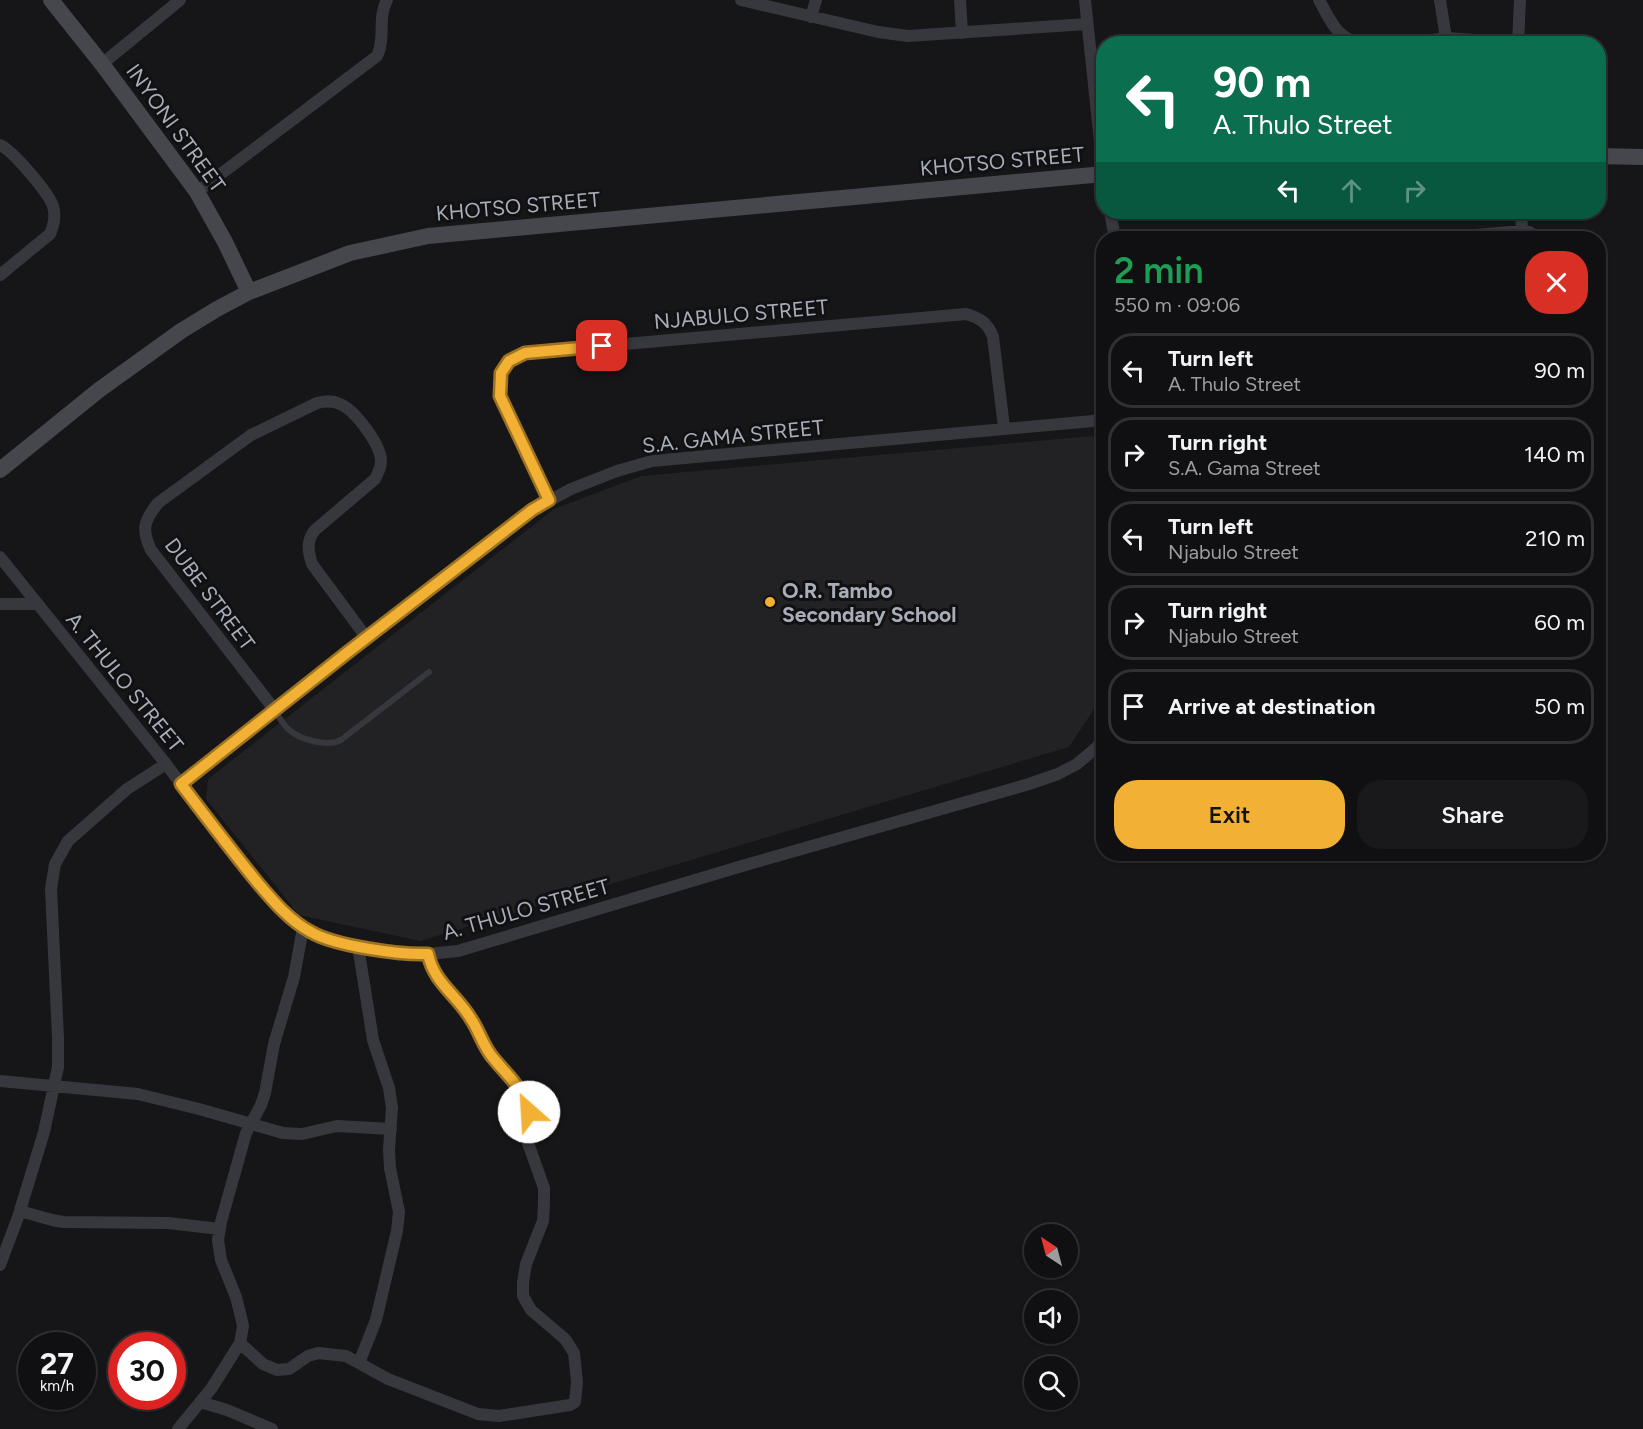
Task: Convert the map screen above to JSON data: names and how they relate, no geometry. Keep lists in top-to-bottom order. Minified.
{"streets":{"street":["INYONI STREET","KHOTSO STREET","NJABULO STREET","S.A. GAMA STREET","DUBE STREET","A. THULO STREET"]},"crossings":[["INYONI STREET","KHOTSO STREET"],["NJABULO STREET","S.A. GAMA STREET"],["S.A. GAMA STREET","DUBE STREET"],["S.A. GAMA STREET","A. THULO STREET"]],"places":["O.R. Tambo Secondary School"],"north":"top left","page":{"turn":["90 m","A. Thulo Street"],"heading":["2 min","550 m · 09:06"],"list":[{"name":"Turn left","note":"A. Thulo Street","value":"90 m"},{"name":"Turn right","note":"S.A. Gama Street","value":"140 m"},{"name":"Turn left","note":"Njabulo Street","value":"210 m"},{"name":"Turn right","note":"Njabulo Street","value":"60 m"},{"name":"Arrive at destination","value":"50 m"}],"buttons":["Exit","Share"],"speed":"27 km/h","limit":"30"}}
